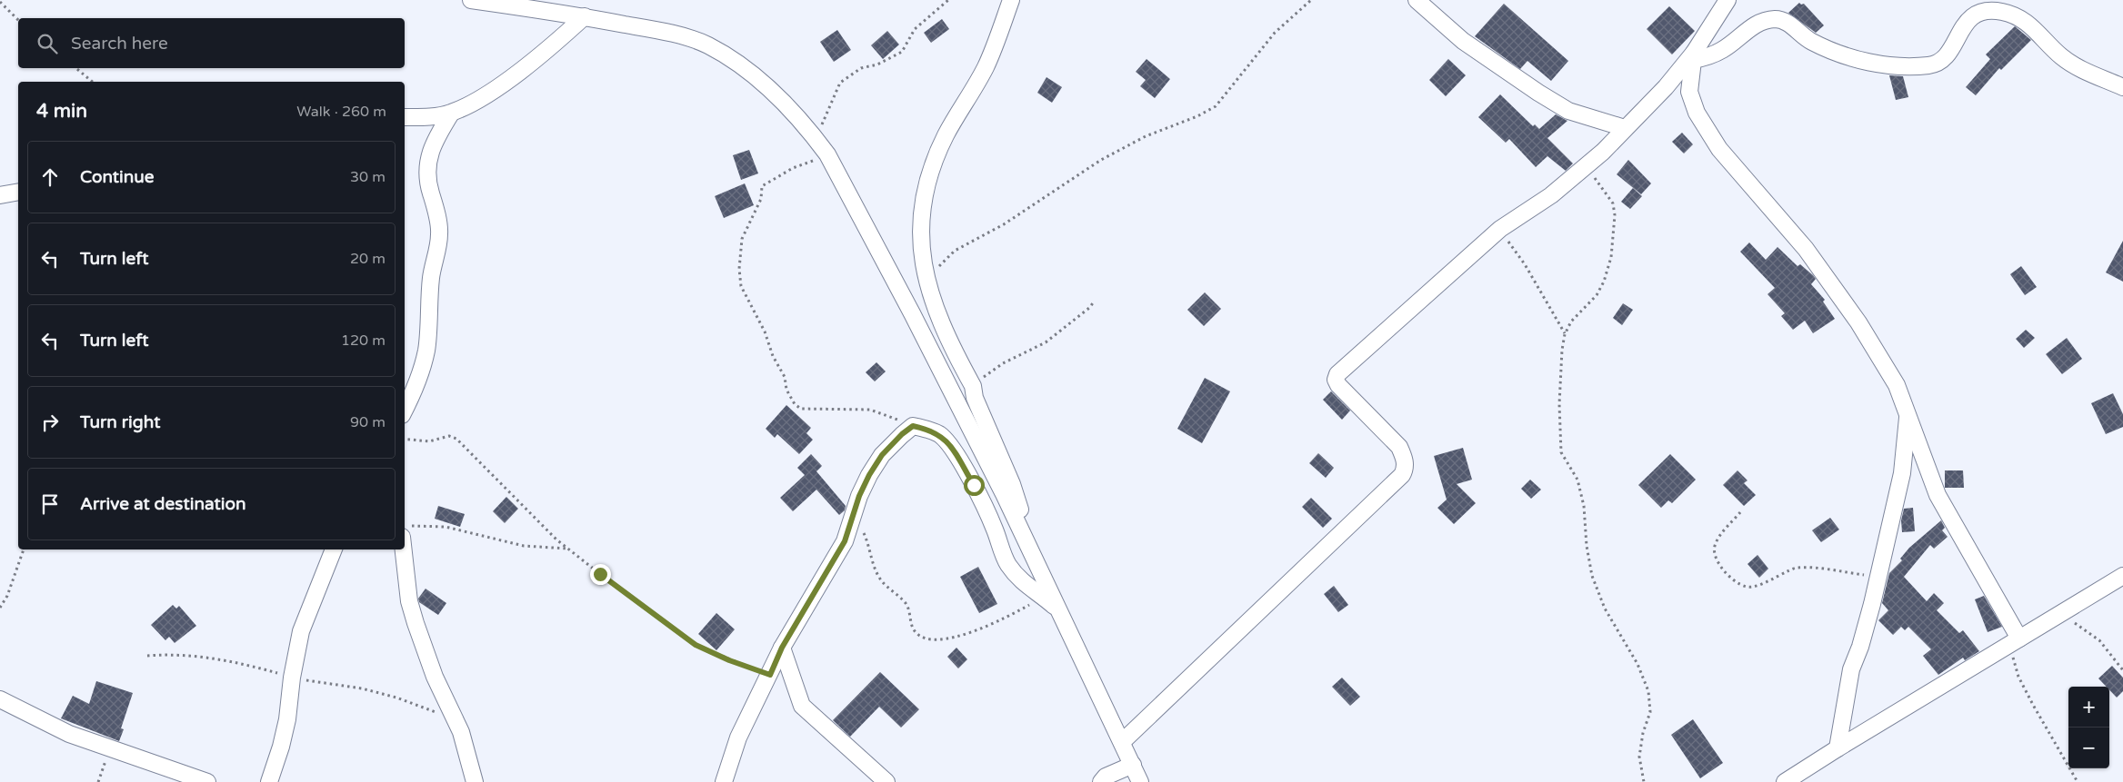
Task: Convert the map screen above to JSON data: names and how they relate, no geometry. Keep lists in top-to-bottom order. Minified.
{"page":{"search":"Search here","heading":["4 min","Walk · 260 m"],"list":[["Continue","30 m"],["Turn left","20 m"],["Turn left","120 m"],["Turn right","90 m"],"Arrive at destination"],"map_buttons":["+","−"]}}
